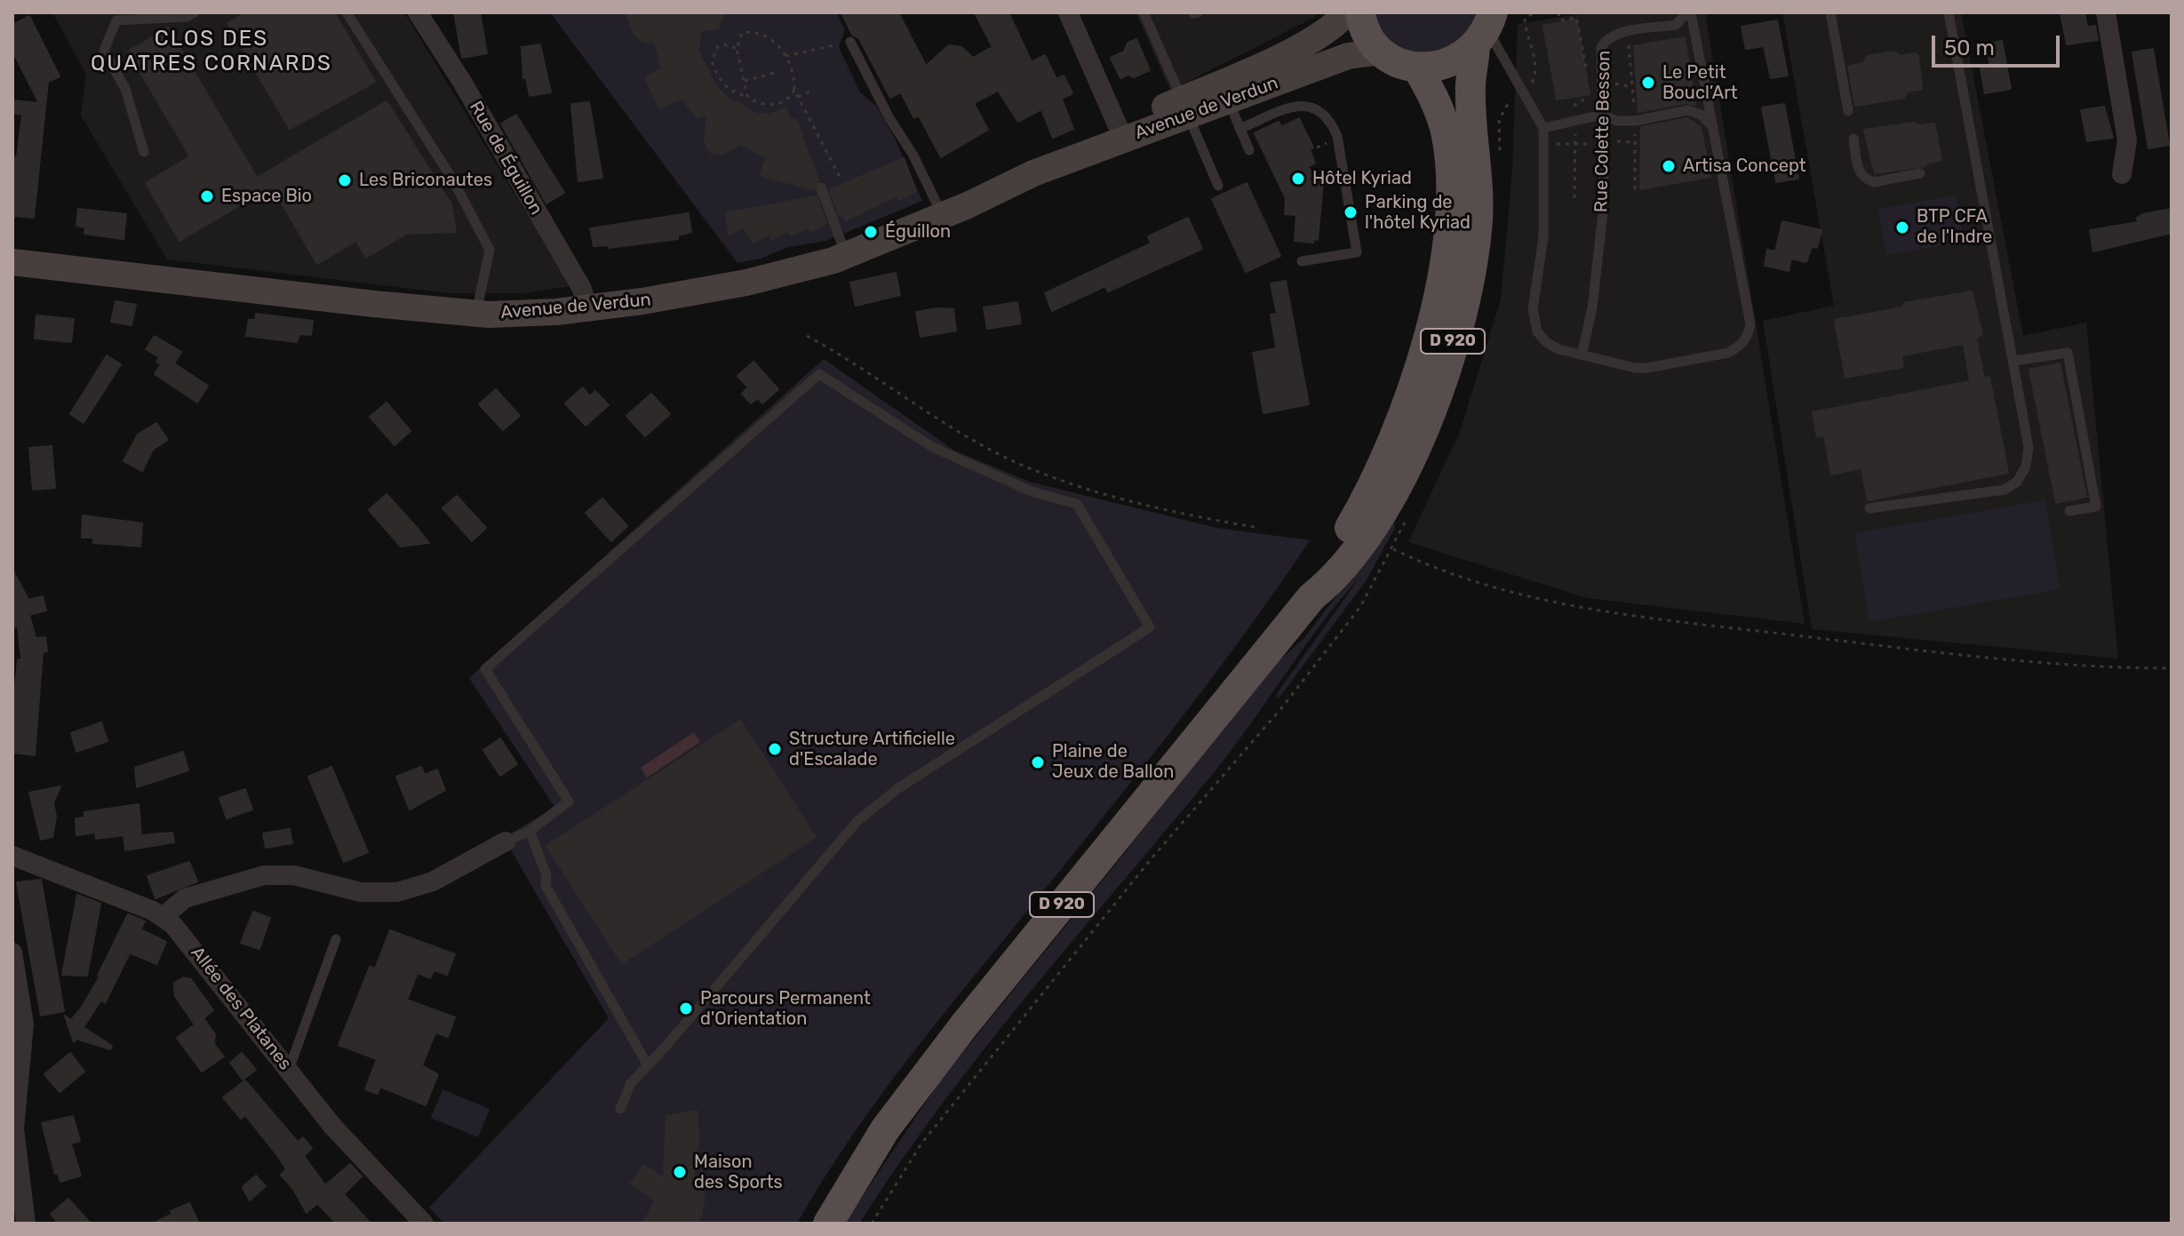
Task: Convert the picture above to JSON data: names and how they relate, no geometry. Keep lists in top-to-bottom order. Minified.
{"streets":{"main road":["Avenue de Verdun","D 920"],"street":["Rue de Éguillon","Allée des Platanes"],"lane":["Rue Colette Besson"]},"crossings":[["Avenue de Verdun","Rue de Éguillon"]],"districts":["CLOS DES QUATRES CORNARDS"],"places":["Le Petit Boucl’Art","Artisa Concept","Hôtel Kyriad","Les Briconautes","Espace Bio","Parking de l'hôtel Kyriad","BTP CFA de l'Indre","Éguillon","Structure Artificielle d'Escalade","Plaine de Jeux de Ballon","Parcours Permanent d'Orientation","Maison des Sports"],"scale_bar":"50 m"}
